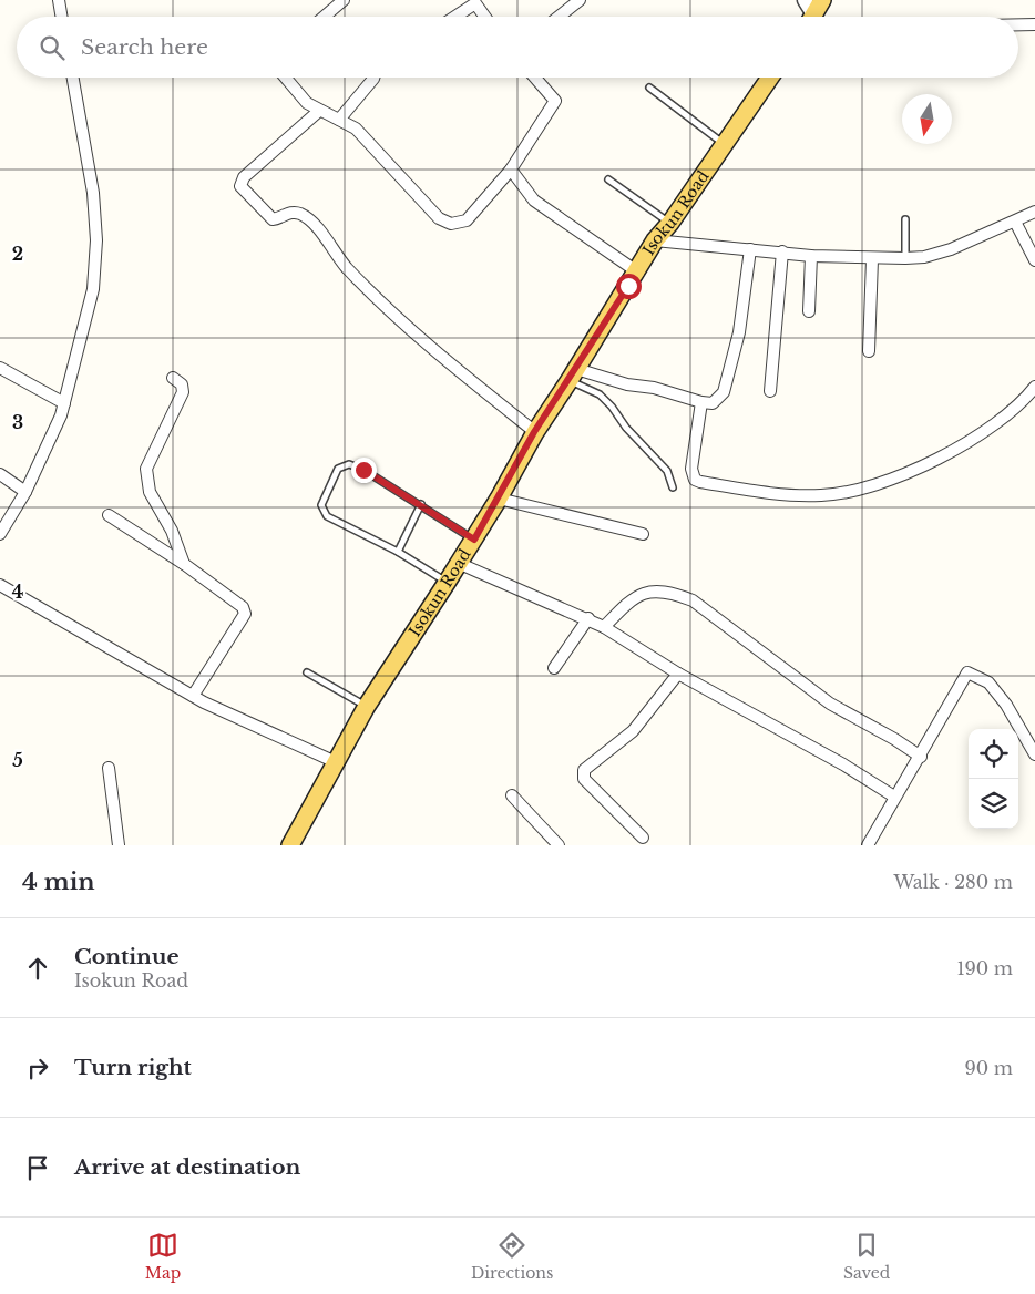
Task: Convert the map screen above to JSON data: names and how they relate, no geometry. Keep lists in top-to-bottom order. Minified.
{"streets":{"main road":["Isokun Road"]},"north":"bottom","page":{"search":"Search here","heading":["4 min","Walk · 280 m"],"list":[["Continue","Isokun Road","190 m"],["Turn right","90 m"],"Arrive at destination"],"nav":["Map","Directions","Saved"]},"grid":{"rows":["2","3","4","5"]}}
